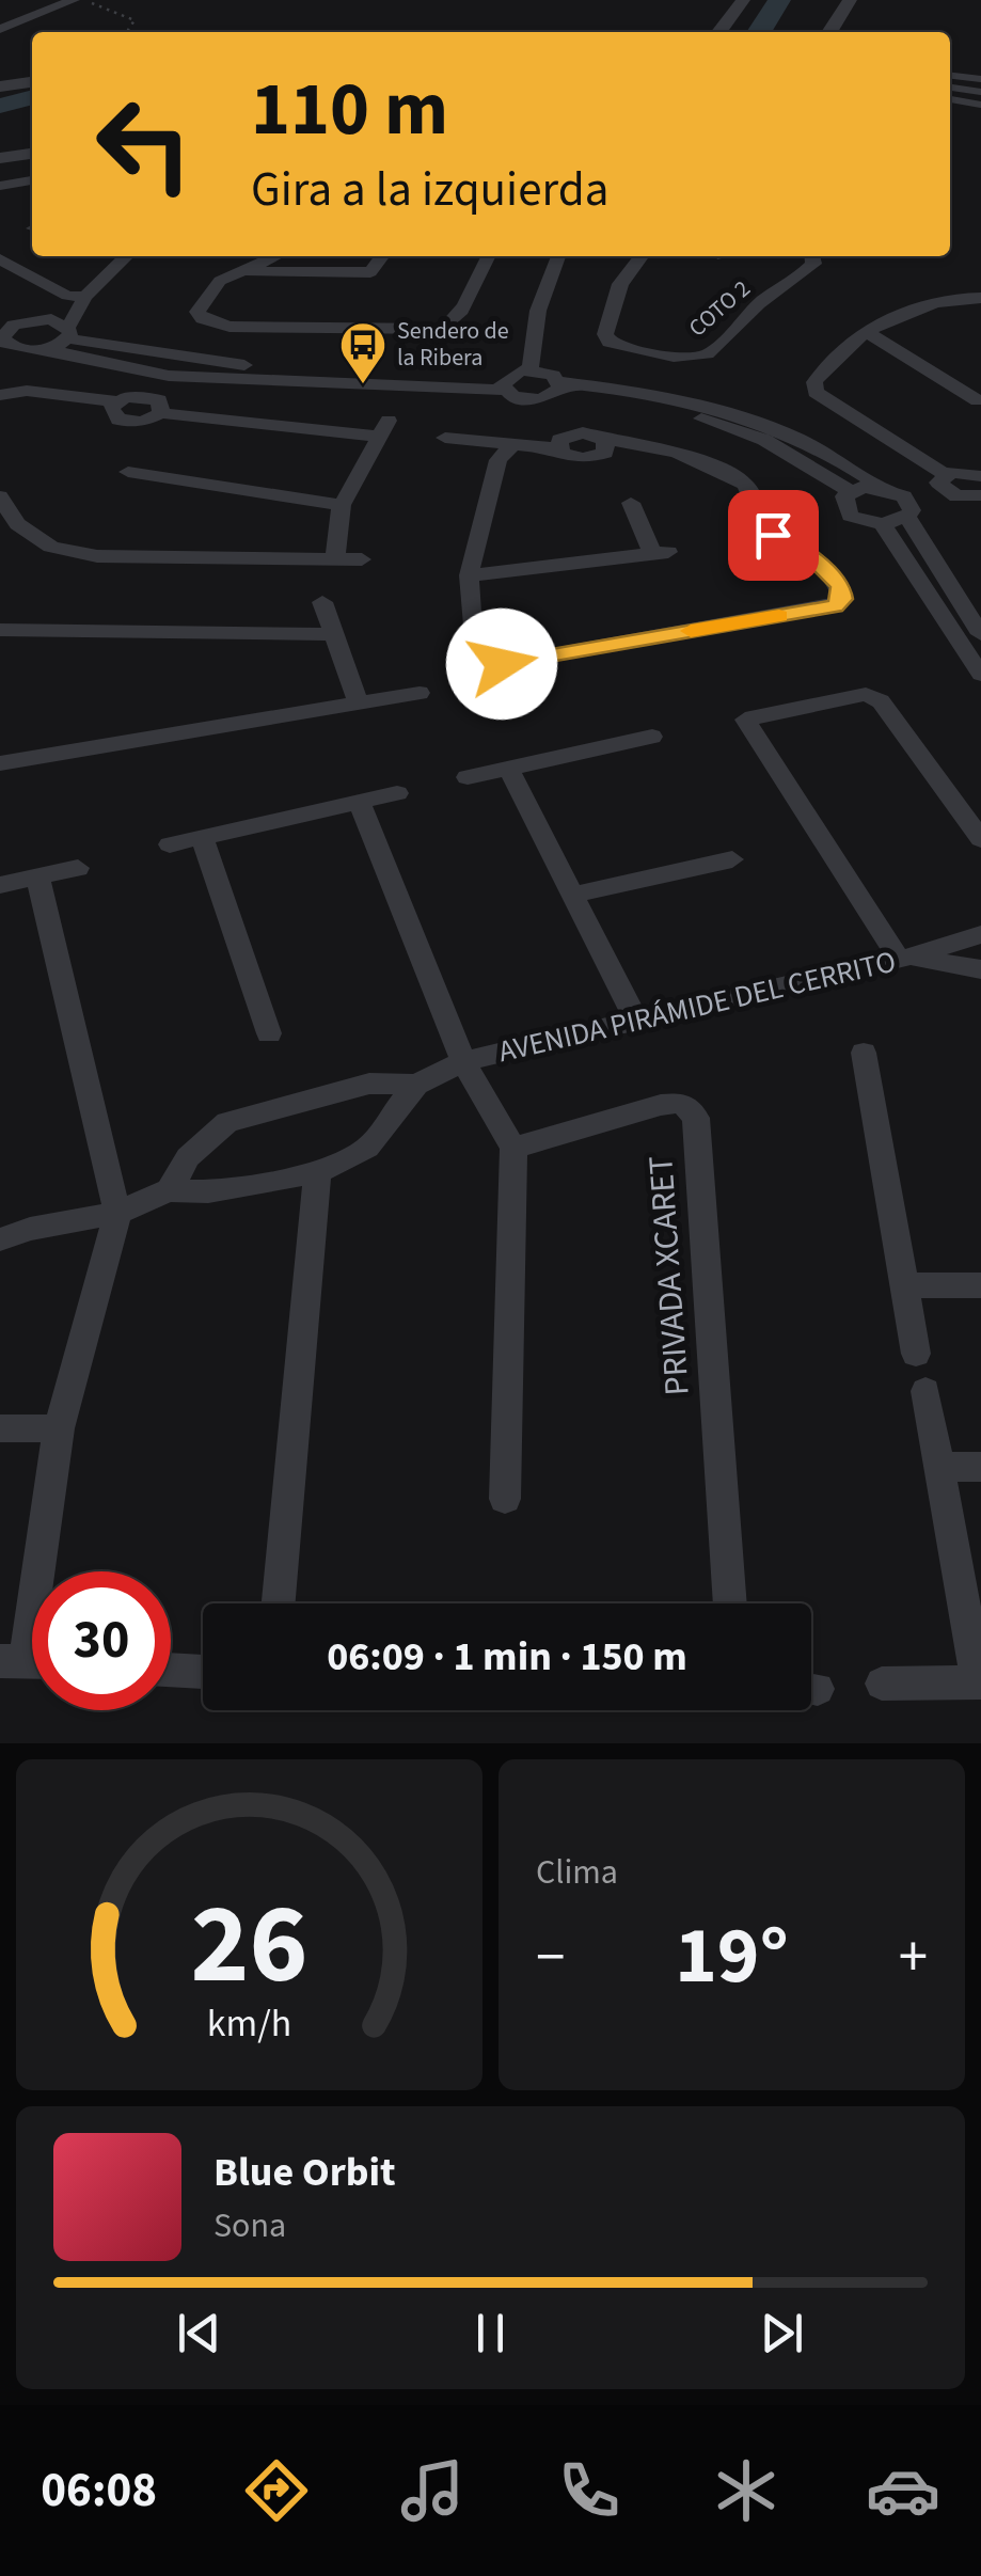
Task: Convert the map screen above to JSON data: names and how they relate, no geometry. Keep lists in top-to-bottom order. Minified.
{"streets":{"street":["COTO 2","AVENIDA PIRÁMIDE DEL CERRITO","PRIVADA XCARET"]},"places":{"bus stop":["Sendero de la Ribera"]},"page":{"turn":["110 m","Gira a la izquierda"],"limit":"30","trip":"06:09 · 1 min · 150 m","tile":"Clima","heat":["−","19°","+"],"song":["Blue Orbit","Sona"],"tabs":"06:08","gauge":["26","km/h"]}}
